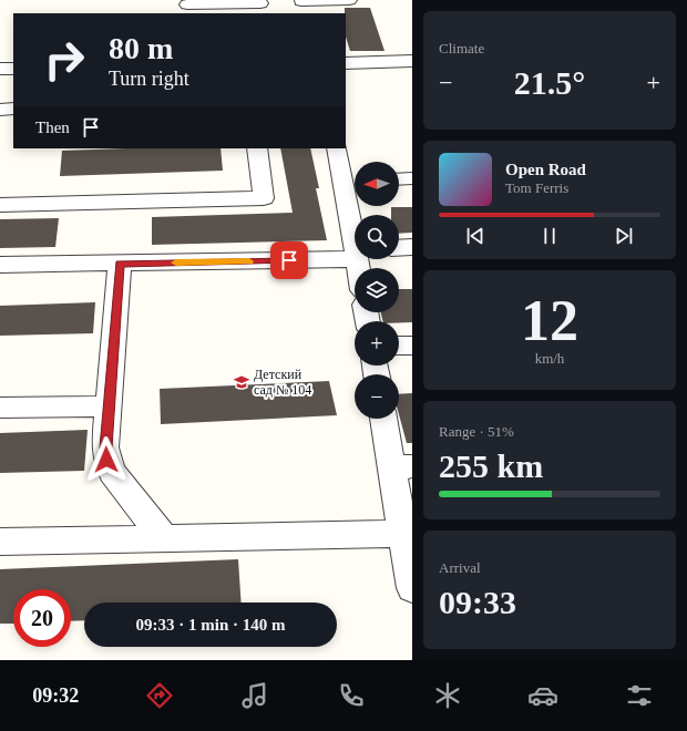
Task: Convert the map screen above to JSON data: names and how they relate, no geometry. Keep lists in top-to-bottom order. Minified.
{"places":{"school or university":["Детский сад № 104"]},"north":"left","page":{"tile":["Climate",["12","km/h"],["Range · 51%","255 km"],["Arrival","09:33"]],"turn":["80 m","Turn right"],"heat":["−","21.5°","+"],"then":"Then","song":["Open Road","Tom Ferris"],"map_buttons":["+","−"],"limit":"20","trip":"09:33 · 1 min · 140 m","tabs":"09:32"}}
